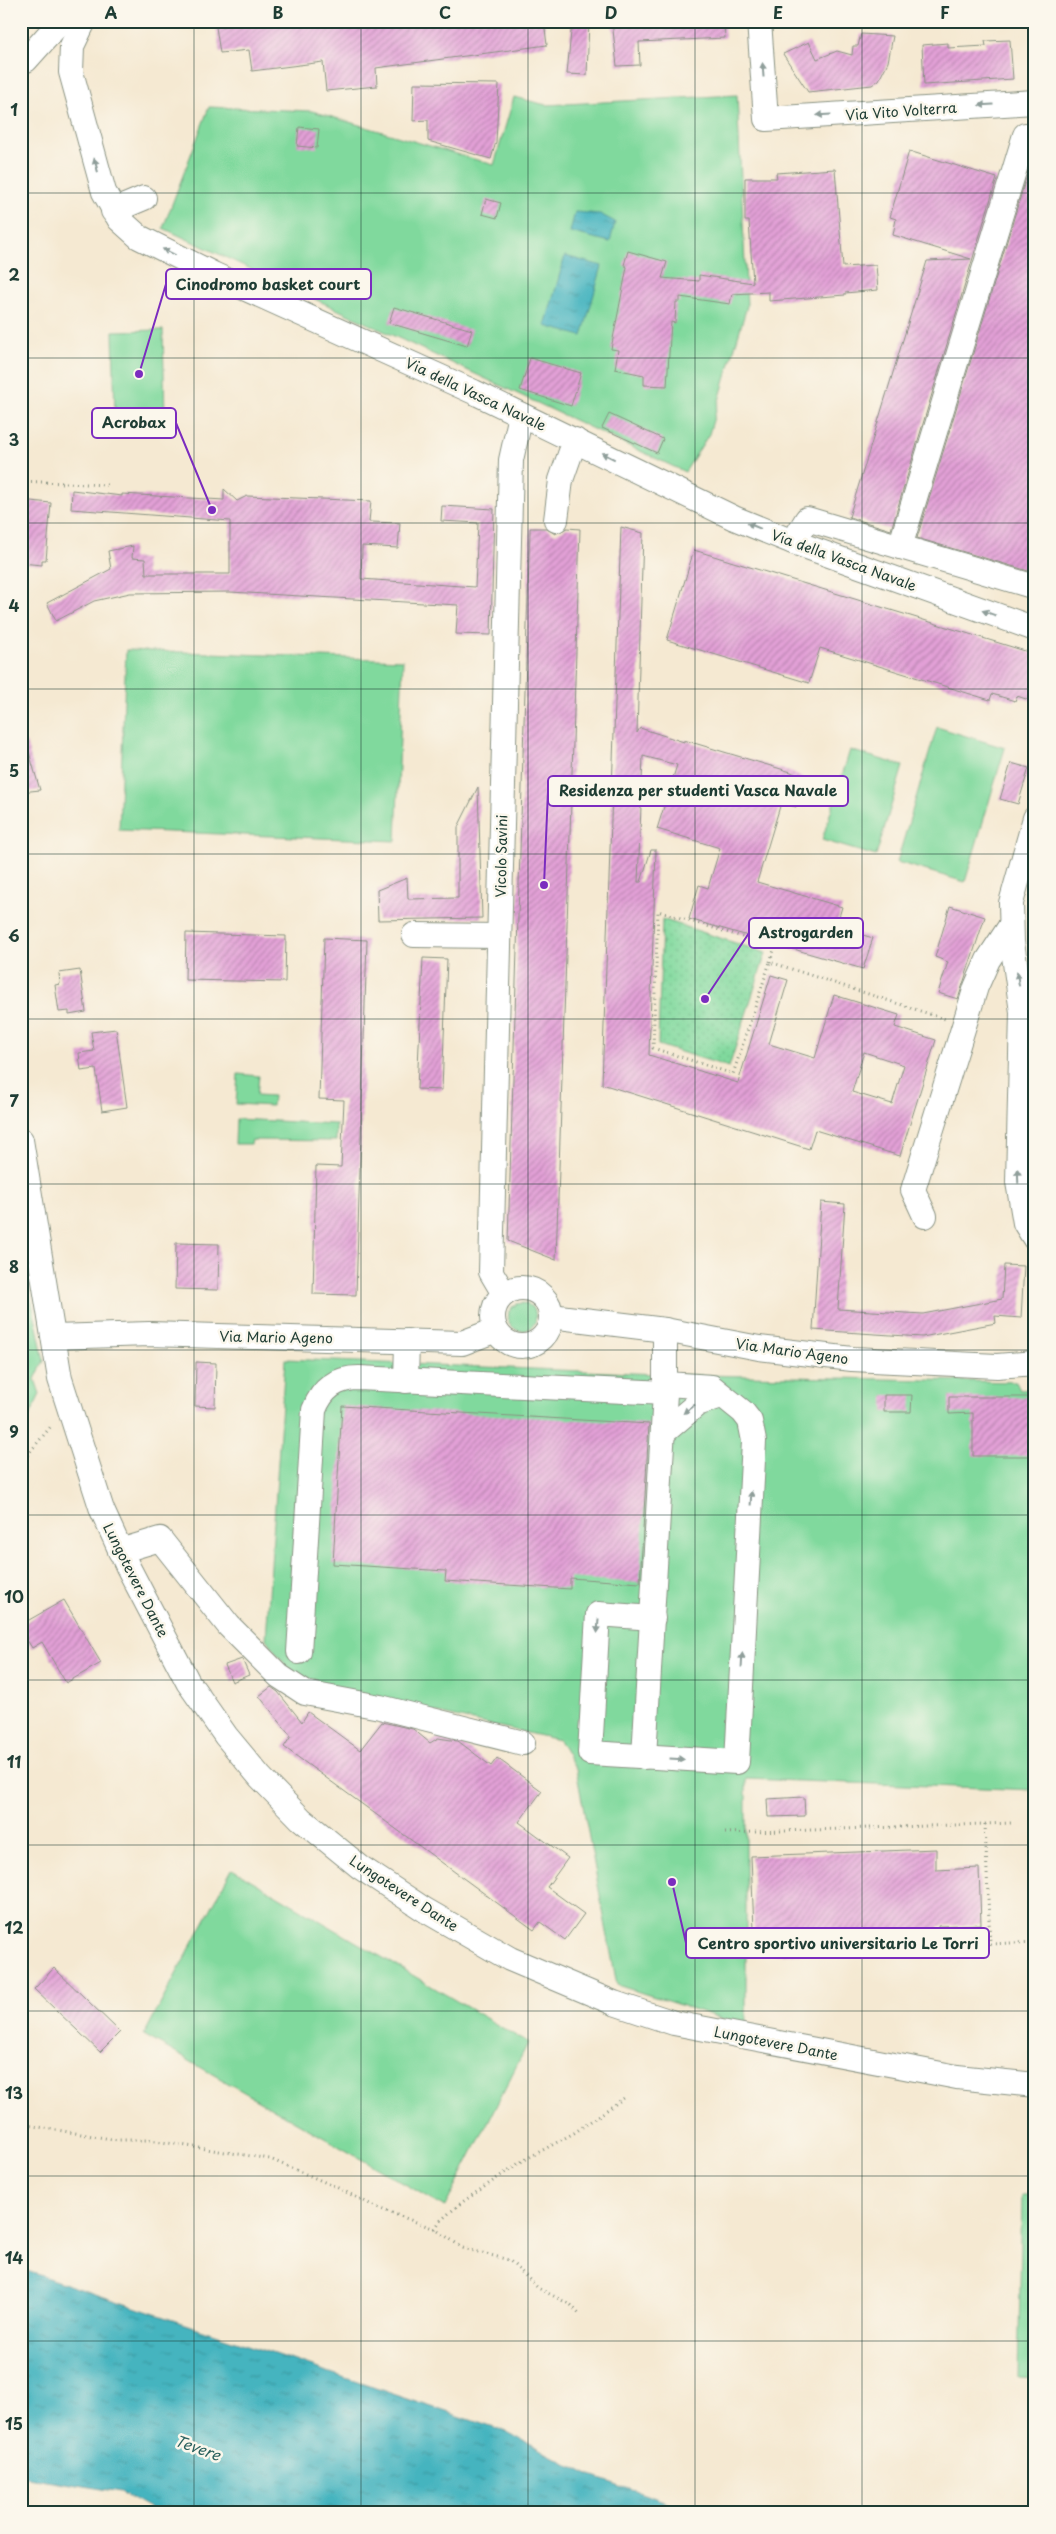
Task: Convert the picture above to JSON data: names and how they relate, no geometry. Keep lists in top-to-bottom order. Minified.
{"streets":{"street":["Via Vito Volterra","Via della Vasca Navale","Vicolo Savini","Via Mario Ageno","Lungotevere Dante"]},"crossings":[["Via della Vasca Navale","Vicolo Savini"],["Vicolo Savini","Via Mario Ageno"],["Via Mario Ageno","Lungotevere Dante"]],"one_way":["Via della Vasca Navale"],"water":["Tevere"],"places":["Cinodromo basket court","Acrobax","Residenza per studenti Vasca Navale","Astrogarden","Centro sportivo universitario Le Torri"],"grid":{"columns":["A","B","C","D","E","F"],"rows":["1","2","3","4","5","6","7","8","9","10","11","12","13","14","15"]}}
